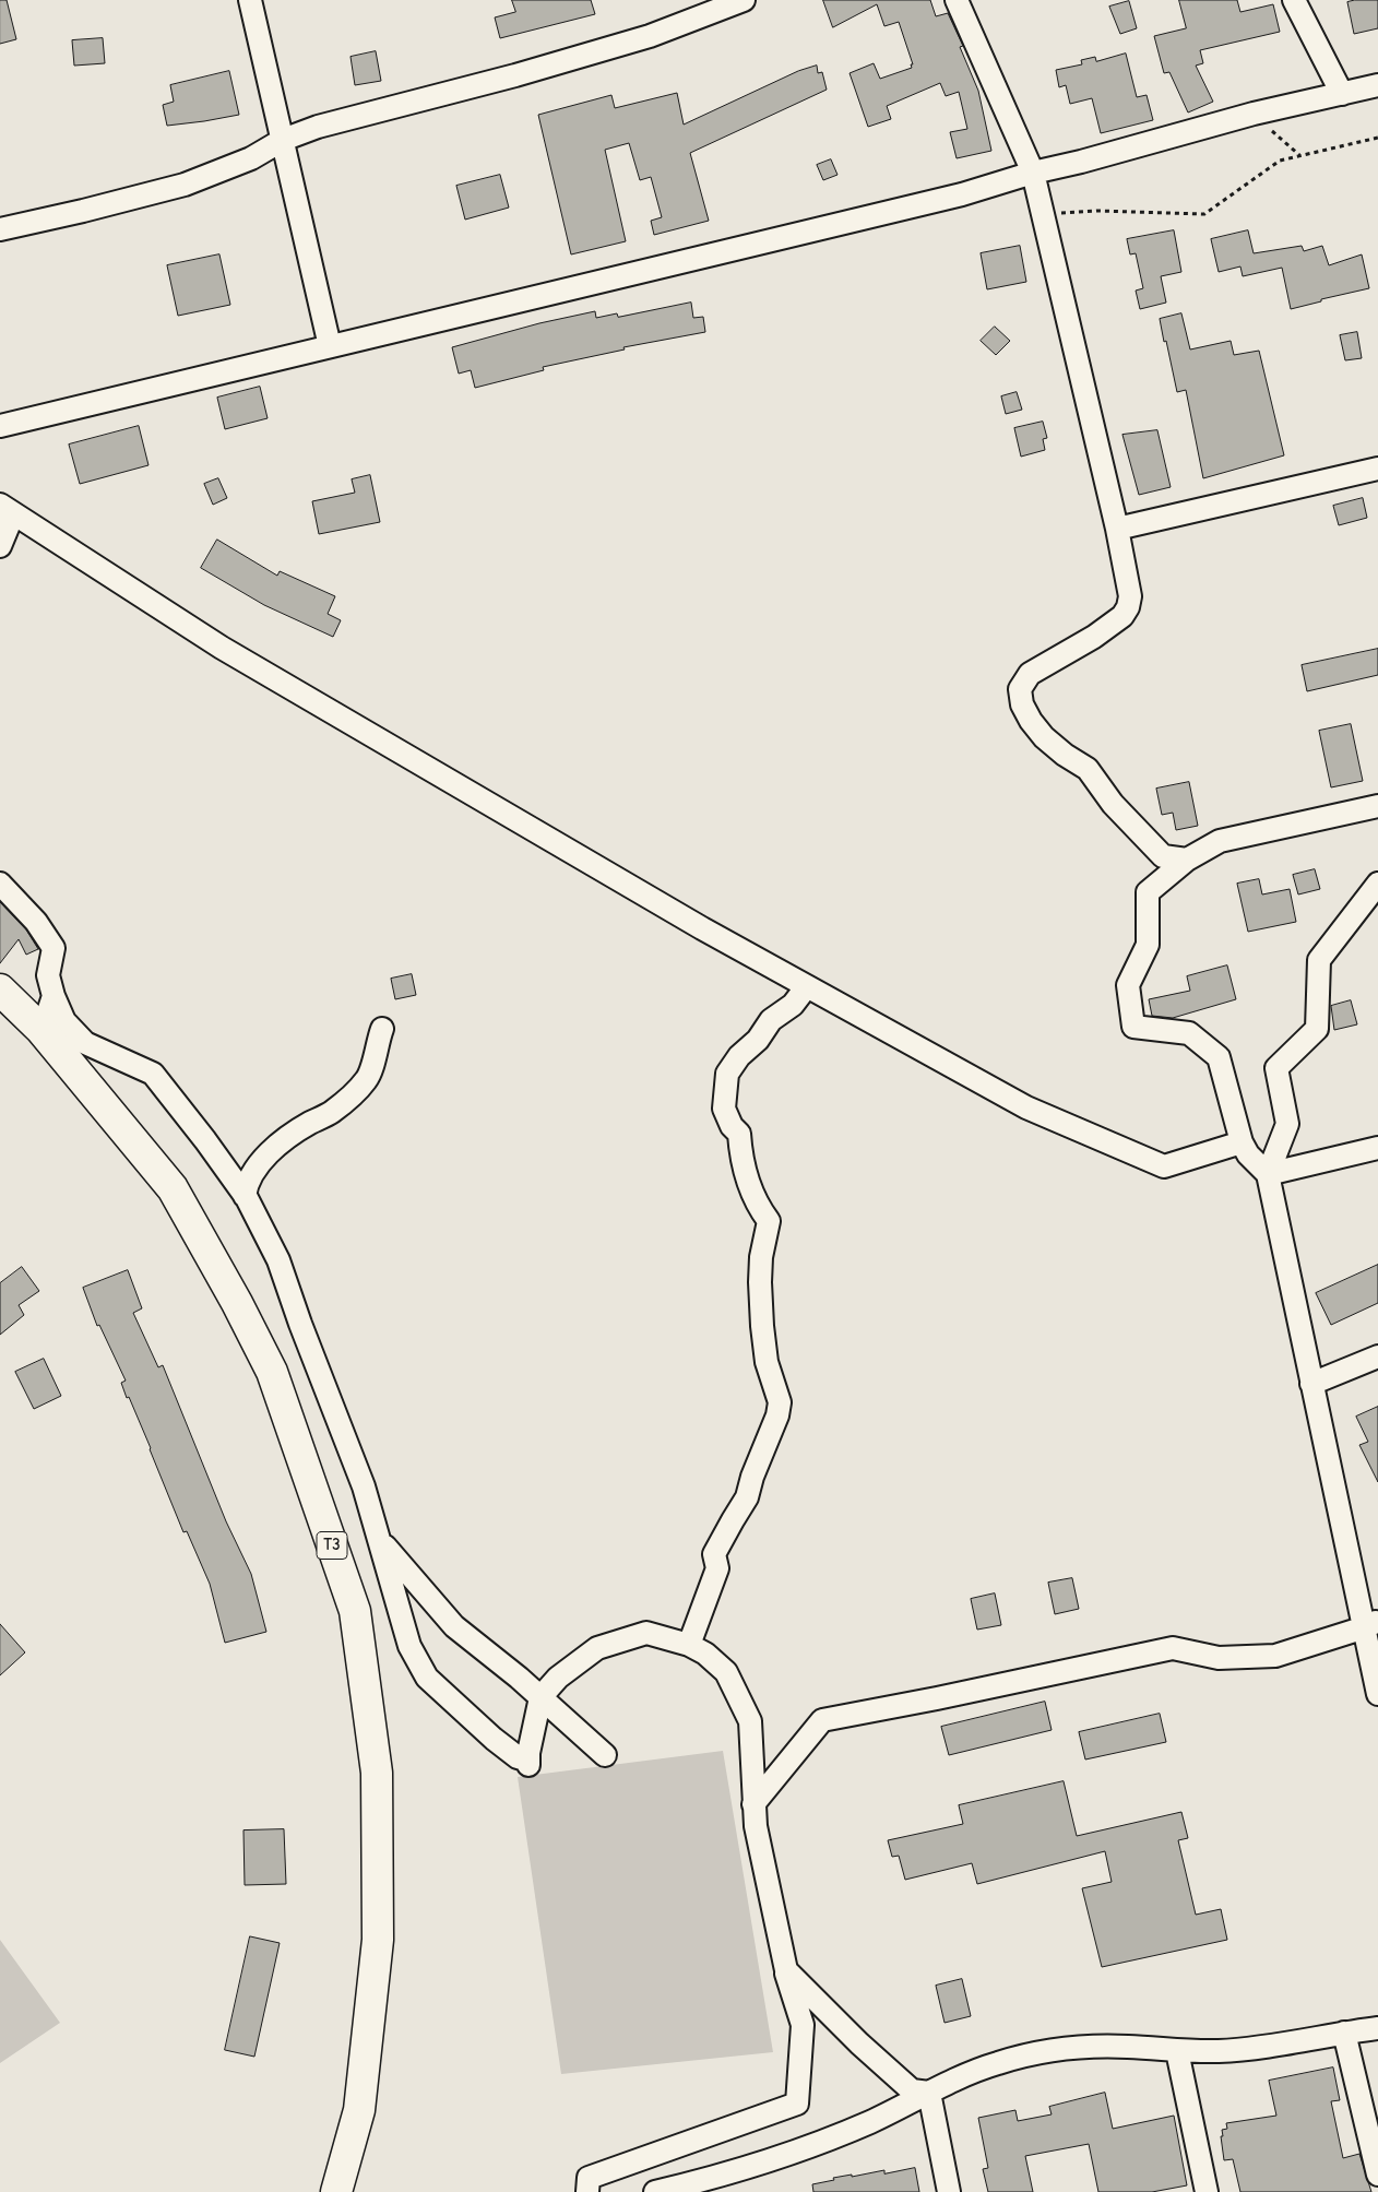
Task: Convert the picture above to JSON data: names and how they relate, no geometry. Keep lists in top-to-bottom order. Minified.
{"streets":{"highway":["T3"]}}
